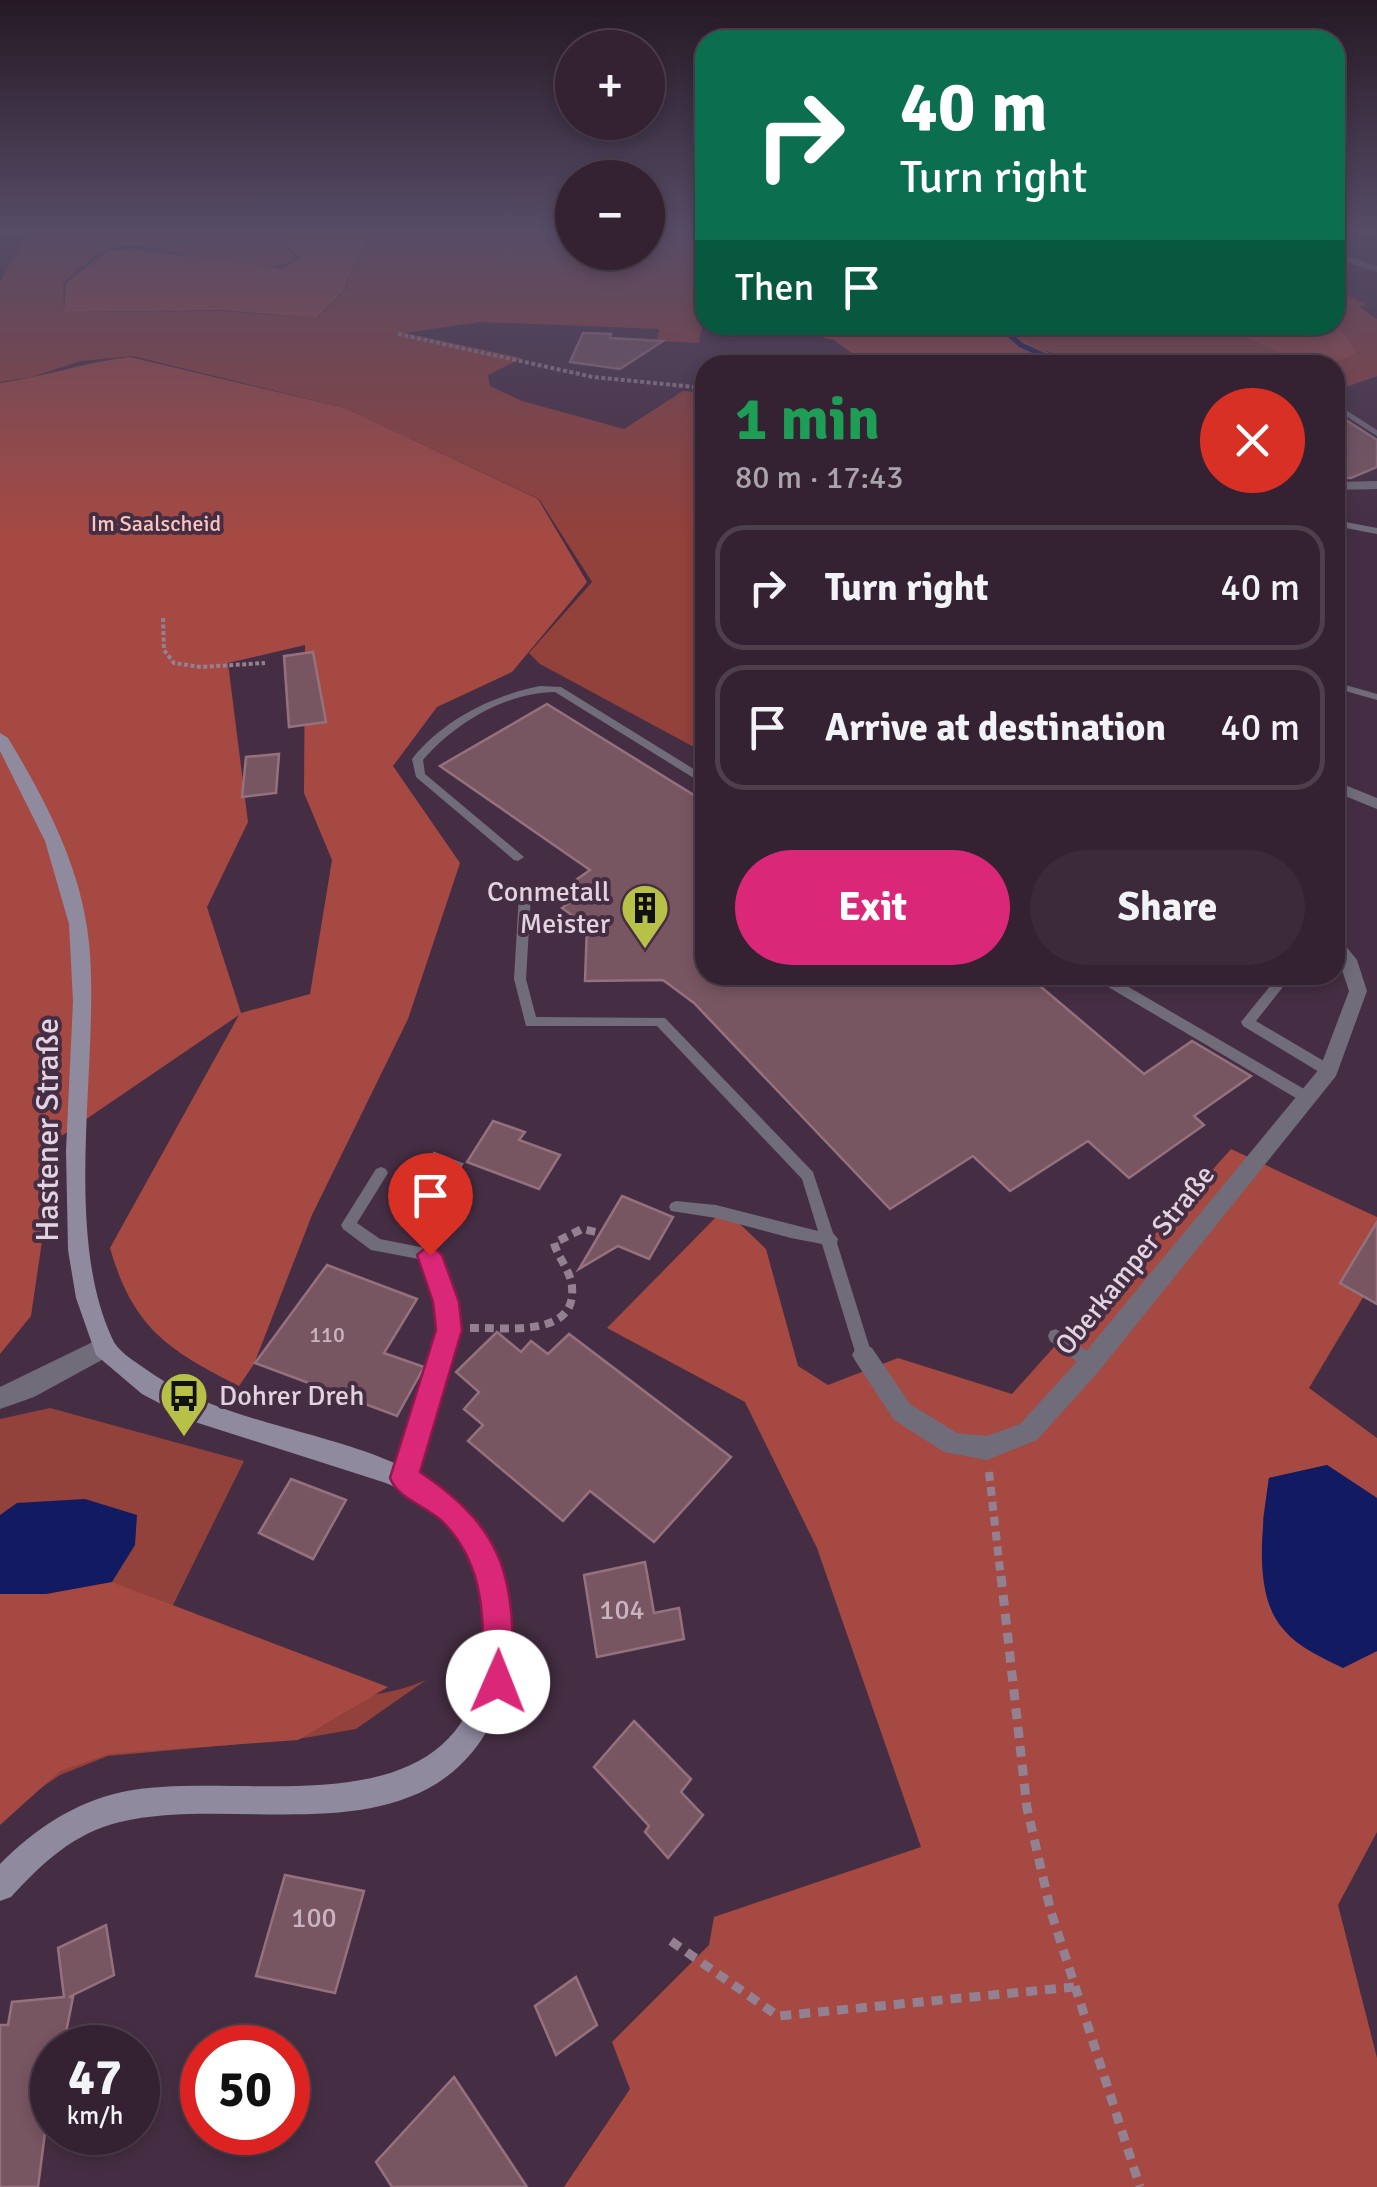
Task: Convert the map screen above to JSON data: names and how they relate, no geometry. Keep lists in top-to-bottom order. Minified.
{"streets":{"main road":["Hastener Straße"],"street":["Oberkamper Straße"]},"parks":["Im Saalscheid"],"places":{"building":["Conmetall Meister"],"bus stop":["Dohrer Dreh"]},"house_numbers":["110","104","100"],"page":{"map_buttons":["+","−"],"turn":["40 m","Turn right"],"then":"Then","heading":["1 min","80 m · 17:43"],"list":[{"name":"Turn right","value":"40 m"},{"name":"Arrive at destination","value":"40 m"}],"buttons":["Exit","Share"],"speed":"47 km/h","limit":"50"}}
